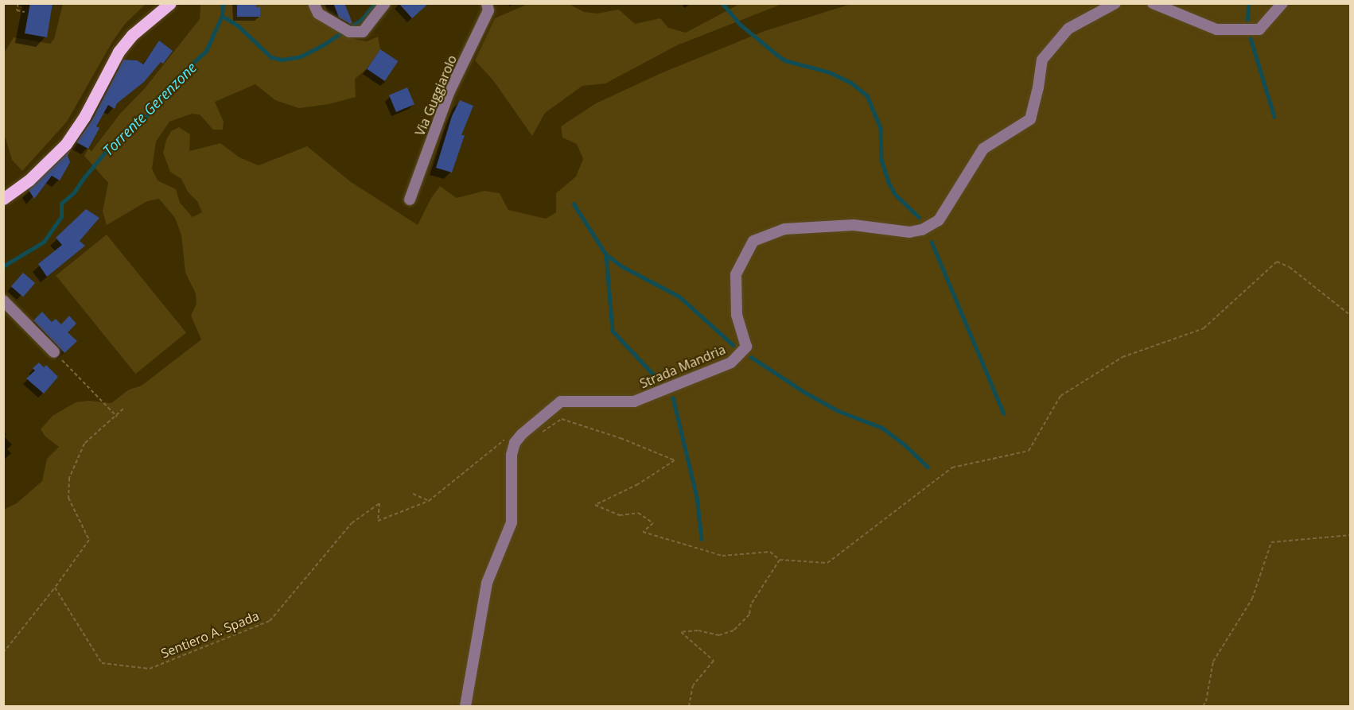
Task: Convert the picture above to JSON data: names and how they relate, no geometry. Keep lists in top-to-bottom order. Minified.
{"streets":{"street":["Via Guggiarolo","Strada Mandria"],"path":["Sentiero A. Spada"]},"crossings":[["Strada Mandria","Sentiero A. Spada"]],"water":["Torrente Gerenzone"]}
